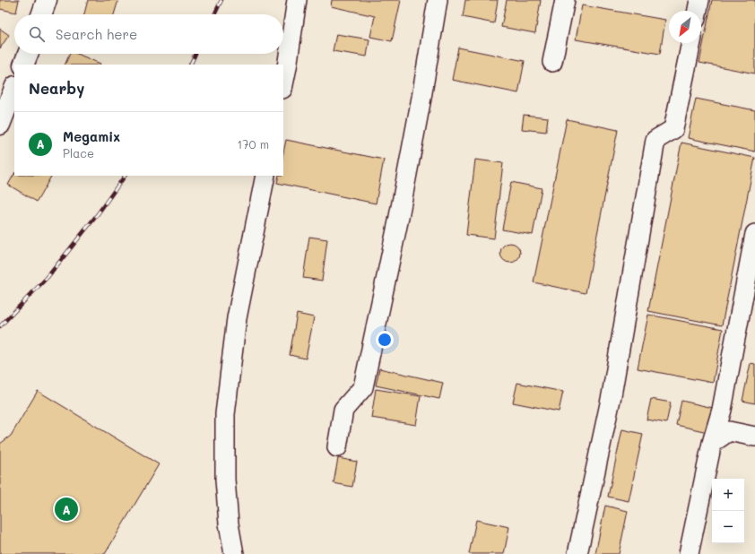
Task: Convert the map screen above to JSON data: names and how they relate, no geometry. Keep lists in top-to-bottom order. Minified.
{"north":"bottom left","page":{"search":"Search here","heading":"Nearby","list":[{"mark":"A","name":"Megamix","note":"Place","value":"170 m"}],"map_buttons":["+","−"],"pins":"A"}}
